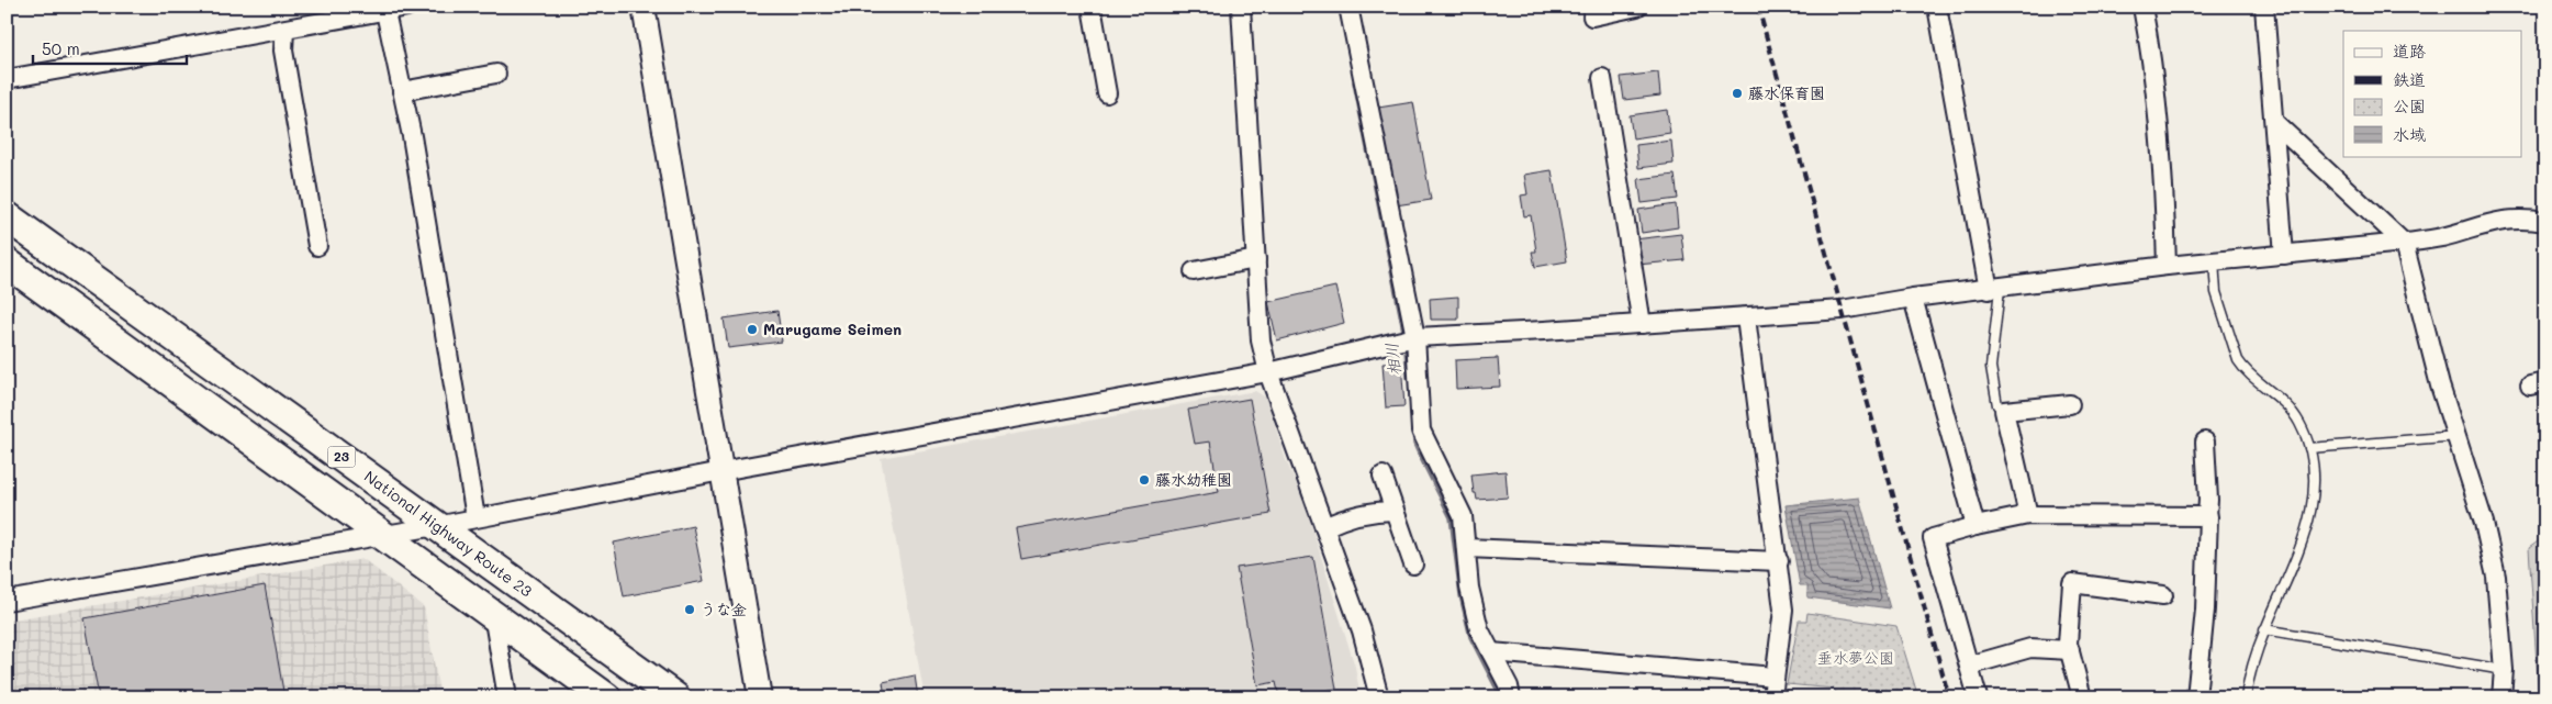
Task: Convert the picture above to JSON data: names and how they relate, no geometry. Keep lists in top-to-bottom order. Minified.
{"streets":{"highway":["23","National Highway Route 23"]},"water":["相川"],"parks":["垂水夢公園"],"places":["藤水保育園","Marugame Seimen","藤水幼稚園","うな金"],"legend":["道路","鉄道","公園","水域"],"scale_bar":"50 m"}
